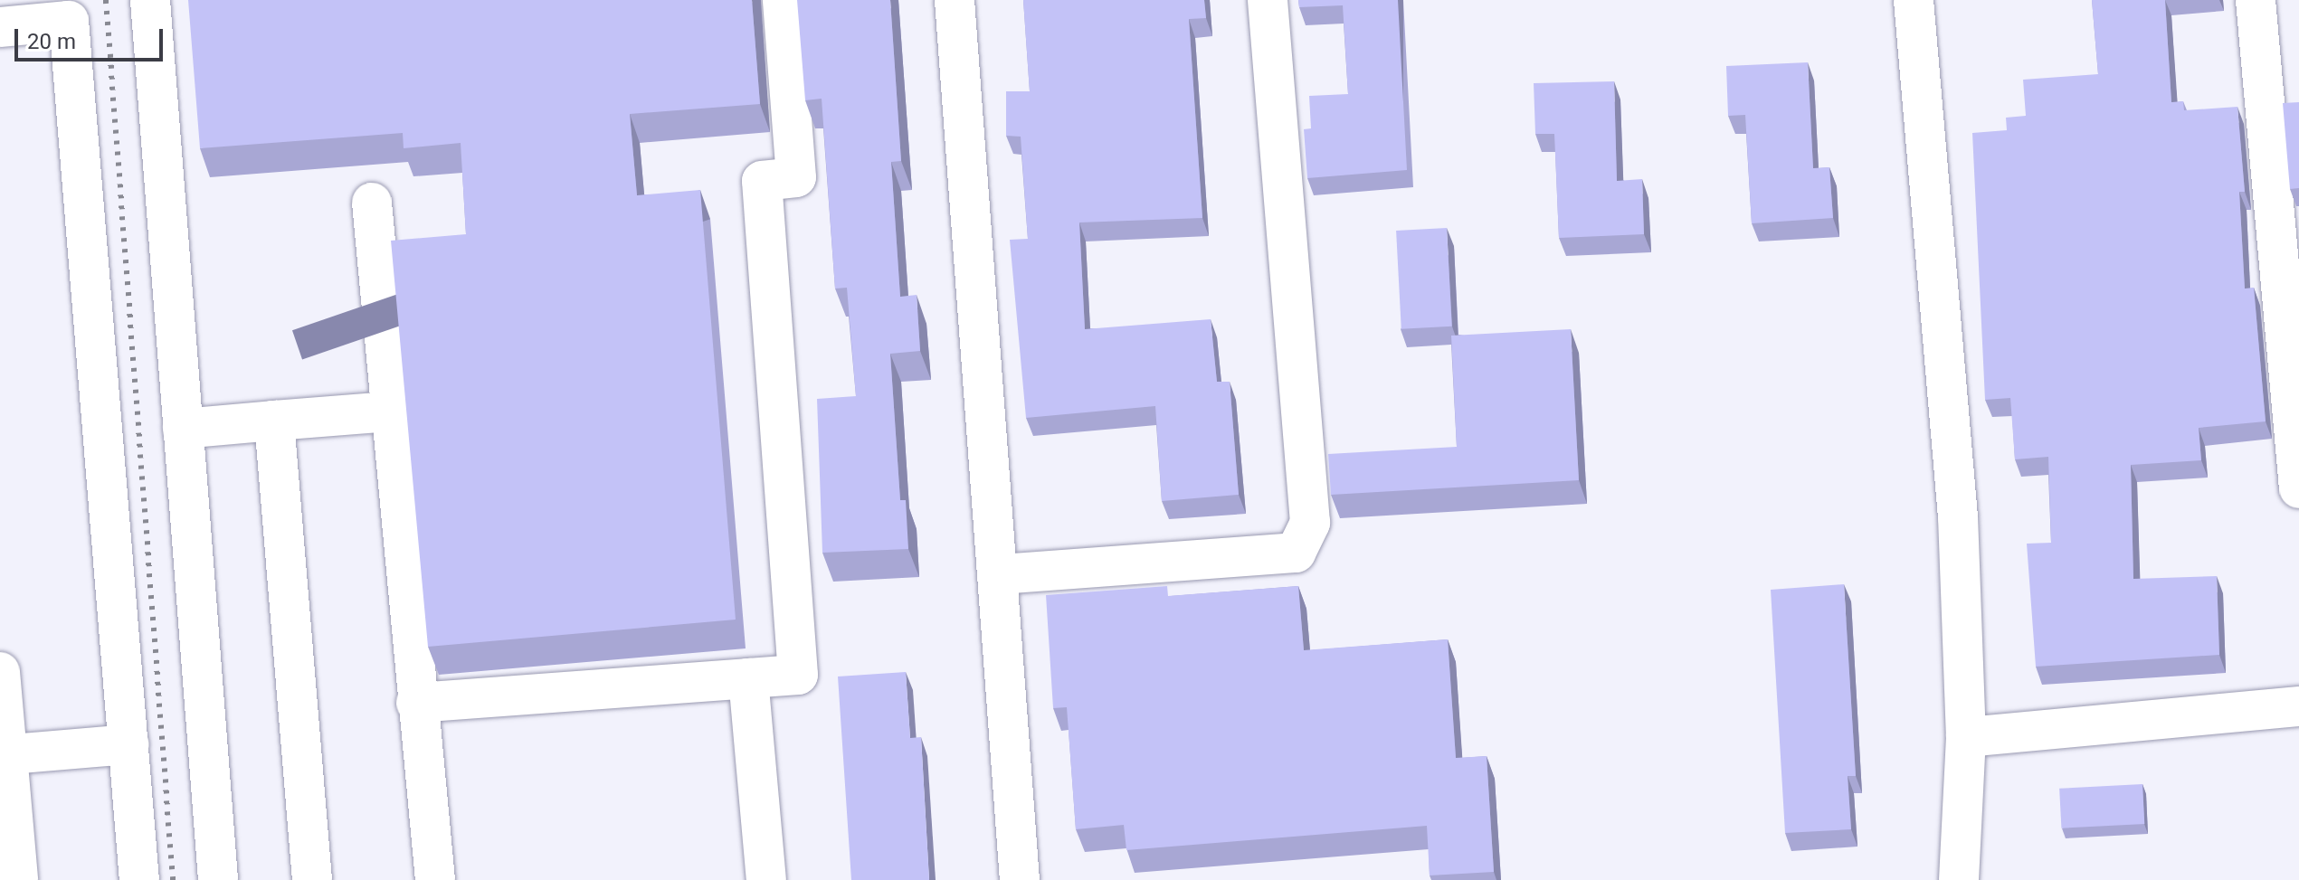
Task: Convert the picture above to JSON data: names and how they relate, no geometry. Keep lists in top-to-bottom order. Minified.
{"scale_bar":"20 m"}
